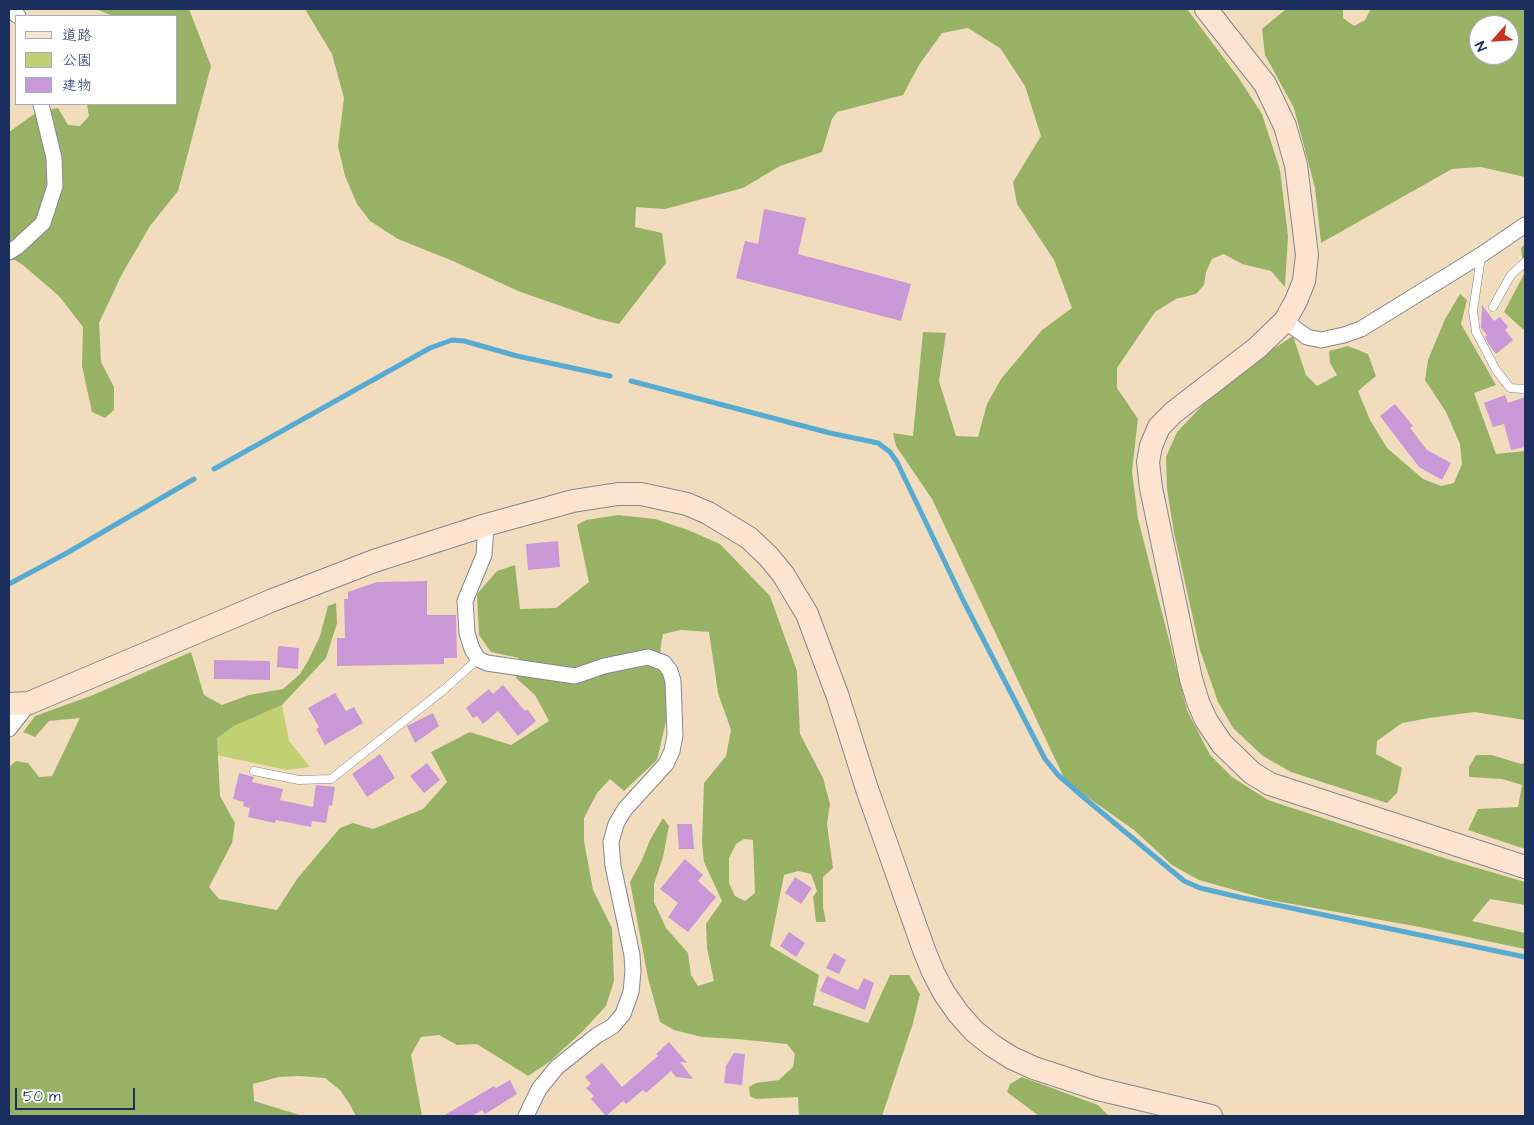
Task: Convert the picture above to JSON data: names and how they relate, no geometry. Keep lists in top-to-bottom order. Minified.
{"legend":["道路","公園","建物"],"scale_bar":"50 m","north":"bottom left"}
